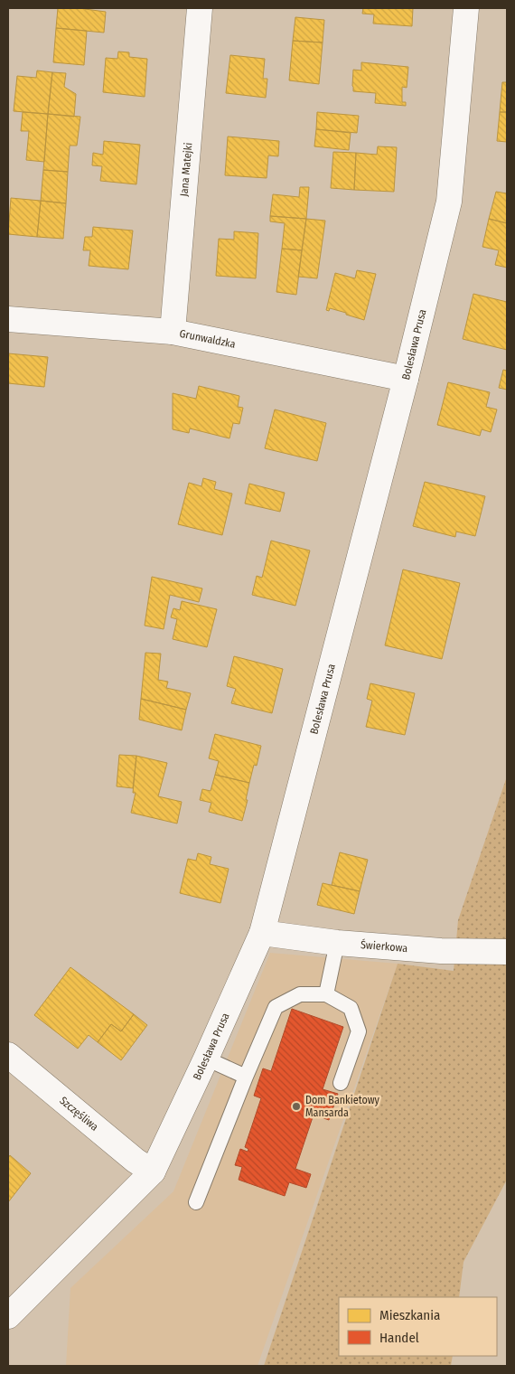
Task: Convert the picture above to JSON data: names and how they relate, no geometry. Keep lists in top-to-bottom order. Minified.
{"streets":{"street":["Jana Matejki","Grunwaldzka","Bolesława Prusa","Świerkowa","Szczęśliwa"]},"crossings":[["Jana Matejki","Grunwaldzka"],["Grunwaldzka","Bolesława Prusa"],["Bolesława Prusa","Świerkowa"],["Bolesława Prusa","Szczęśliwa"]],"places":["Dom Bankietowy Mansarda"],"legend":["Mieszkania","Handel"]}
